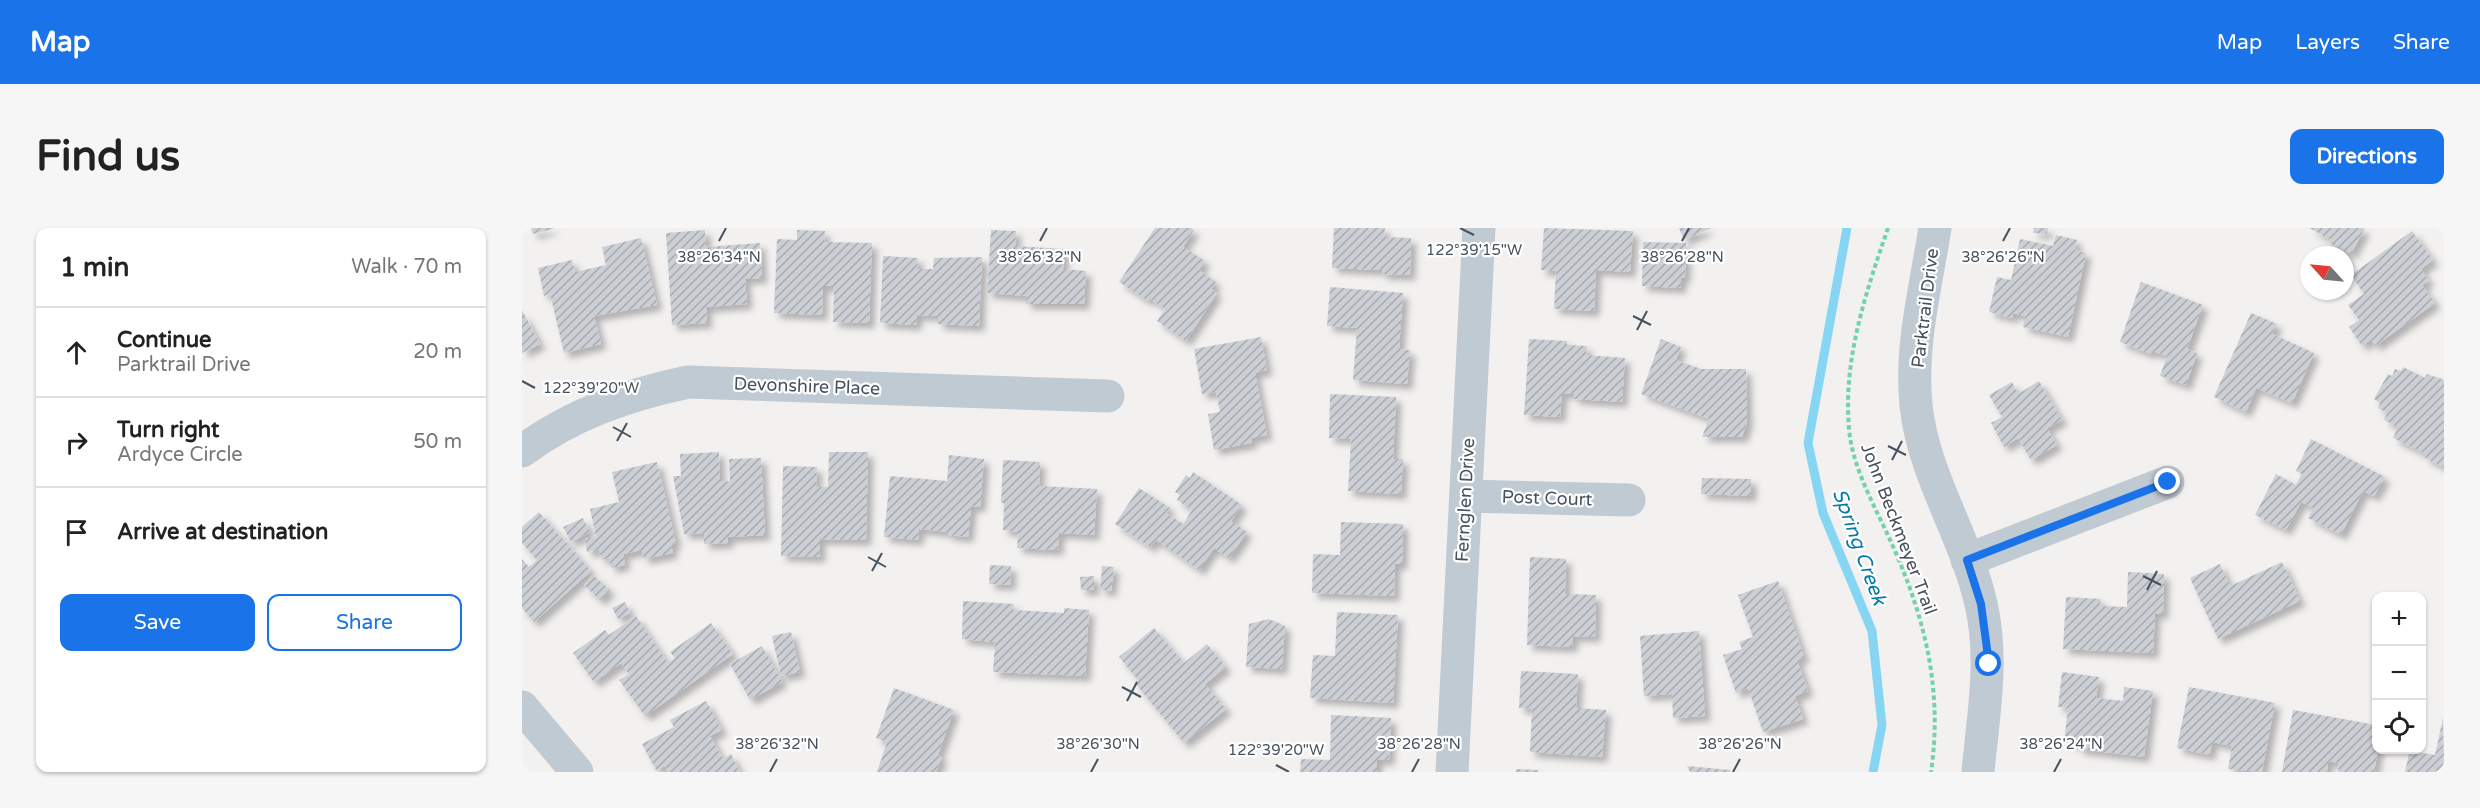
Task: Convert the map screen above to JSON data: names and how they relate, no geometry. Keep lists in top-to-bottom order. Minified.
{"streets":{"street":["Parktrail Drive","Devonshire Place","Post Court","Fernglen Drive"],"path":["John Beckmeyer Trail"]},"crossings":[["Post Court","Fernglen Drive"]],"water":["Spring Creek"],"north":"top left","page":{"header":"Map","nav":["Map","Layers","Share"],"buttons":["Directions",["Save","Share"]],"title":"Find us","heading":["1 min","Walk · 70 m"],"list":[["Continue","Parktrail Drive","20 m"],["Turn right","Ardyce Circle","50 m"],"Arrive at destination"],"map_buttons":["+","−"]},"coordinates":["122°39'15\"W","38°26'34\"N","38°26'32\"N","38°26'28\"N","38°26'26\"N","122°39'20\"W","38°26'30\"N","38°26'24\"N"]}
